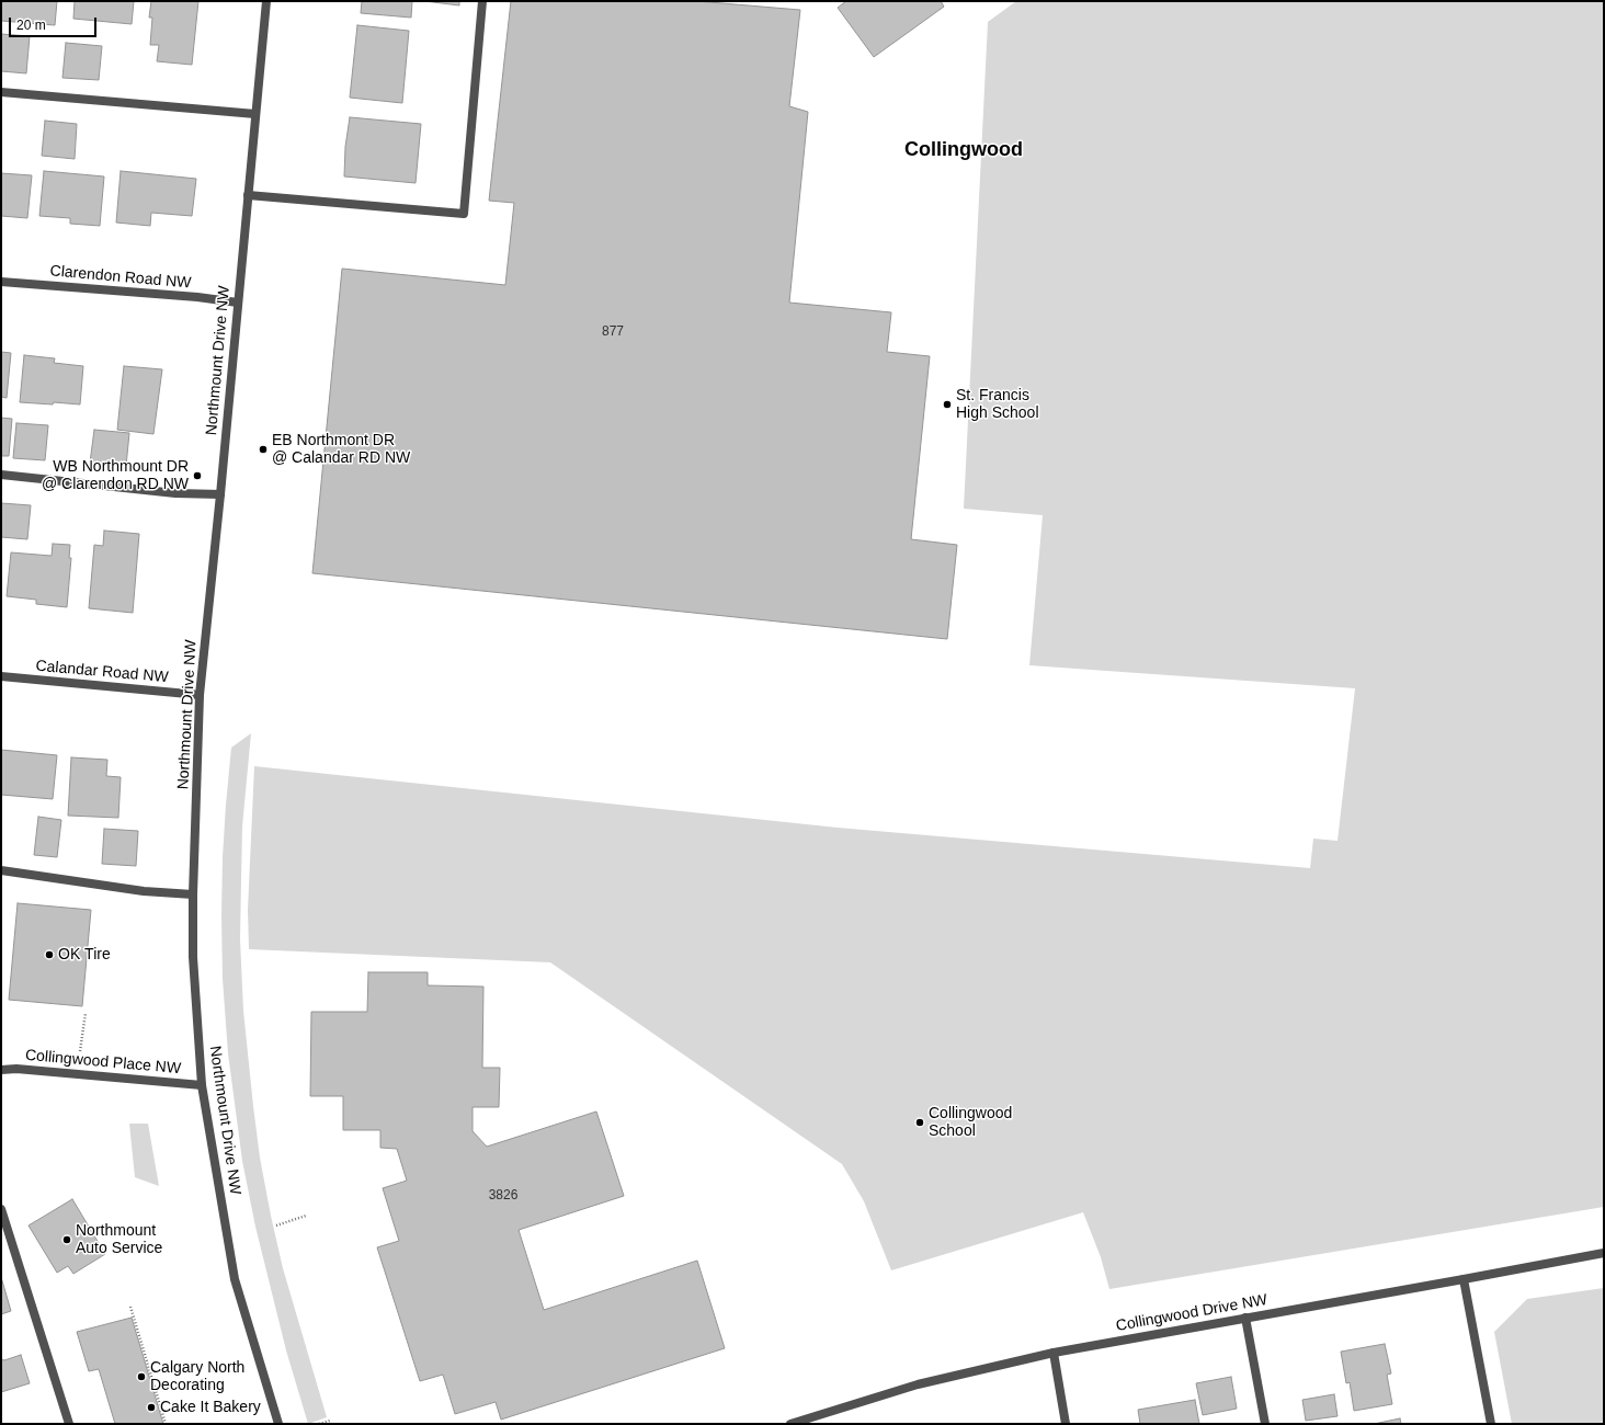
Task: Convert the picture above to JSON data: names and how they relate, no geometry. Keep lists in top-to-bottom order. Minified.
{"streets":{"street":["Clarendon Road NW","Northmount Drive NW","Calandar Road NW","Collingwood Place NW","Collingwood Drive NW"]},"crossings":[["Clarendon Road NW","Northmount Drive NW"],["Northmount Drive NW","Calandar Road NW"],["Northmount Drive NW","Collingwood Place NW"]],"districts":["Collingwood"],"places":["St. Francis High School","EB Northmont DR @ Calandar RD NW","WB Northmount DR @ Clarendon RD NW","OK Tire","Collingwood School","Northmount Auto Service","Calgary North Decorating","Cake It Bakery"],"house_numbers":["877","3826"],"scale_bar":"20 m"}
